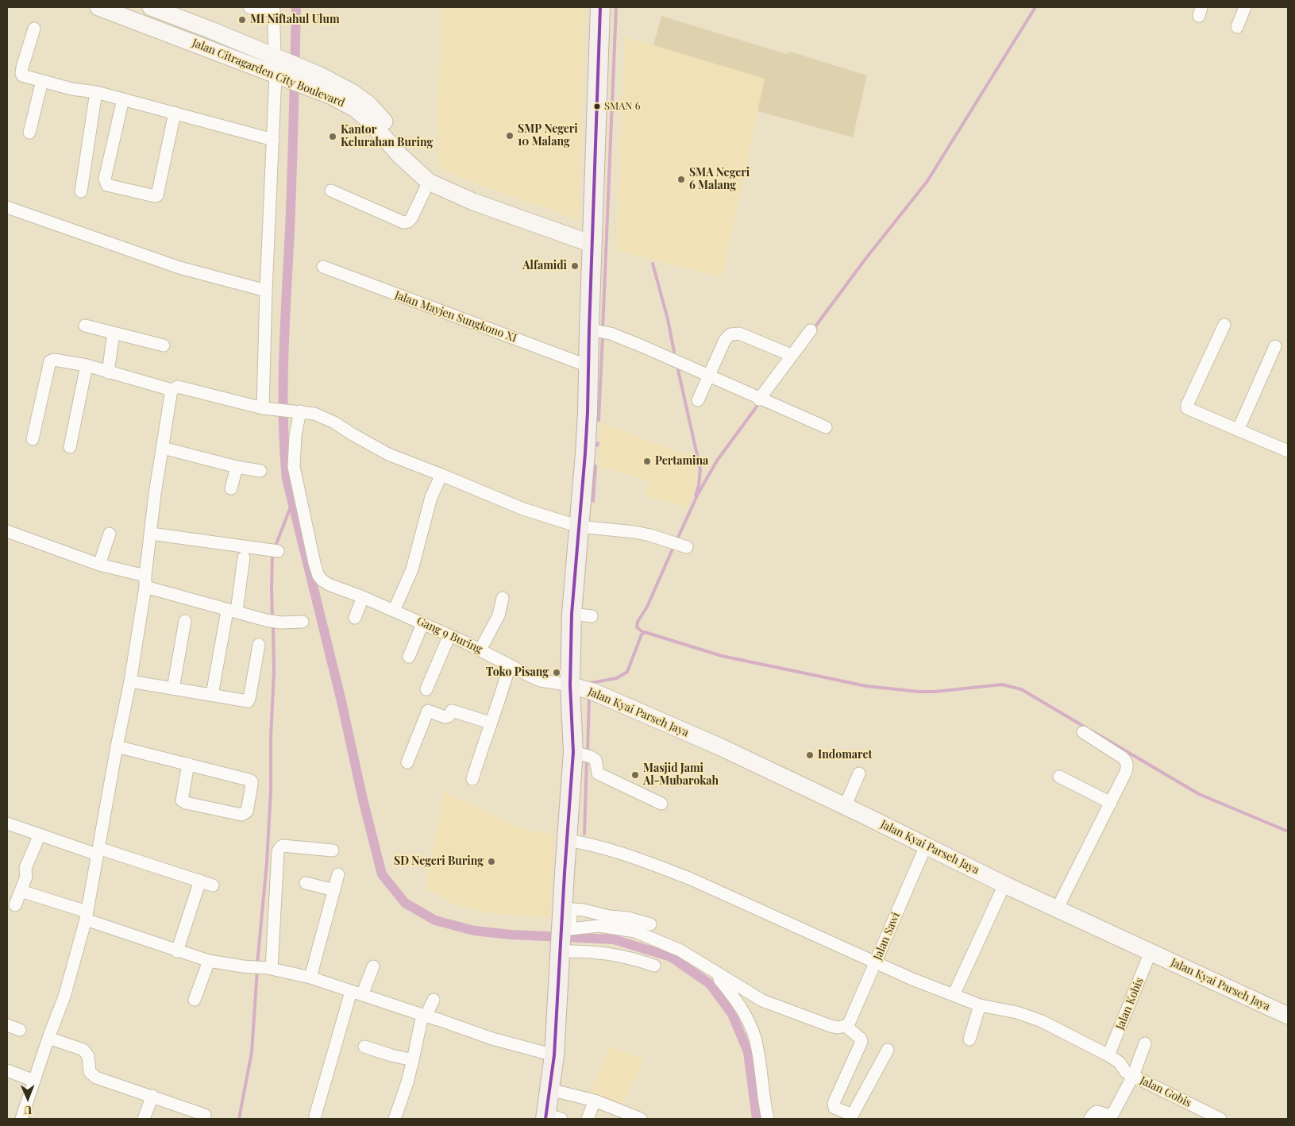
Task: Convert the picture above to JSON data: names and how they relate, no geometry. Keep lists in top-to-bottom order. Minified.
{"streets":{"main road":["Jalan Citragarden City Boulevard","Jalan Kyai Parseh Jaya"],"street":["Jalan Mayjen Sungkono XI","Gang 9 Buring","Jalan Sawi","Jalan Kobis","Jalan Gobis"]},"crossings":[["Gang 9 Buring","Jalan Kyai Parseh Jaya"],["Jalan Kyai Parseh Jaya","Jalan Sawi"],["Jalan Kyai Parseh Jaya","Jalan Kobis"],["Jalan Sawi","Jalan Gobis"],["Jalan Kobis","Jalan Gobis"]],"places":["MI Niftahul Ulum","SMAN 6","SMP Negeri 10 Malang","Kantor Kelurahan Buring","SMA Negeri 6 Malang","Alfamidi","Pertamina","Toko Pisang","Indomaret","Masjid Jami Al-Mubarokah","SD Negeri Buring"],"north":"bottom"}
